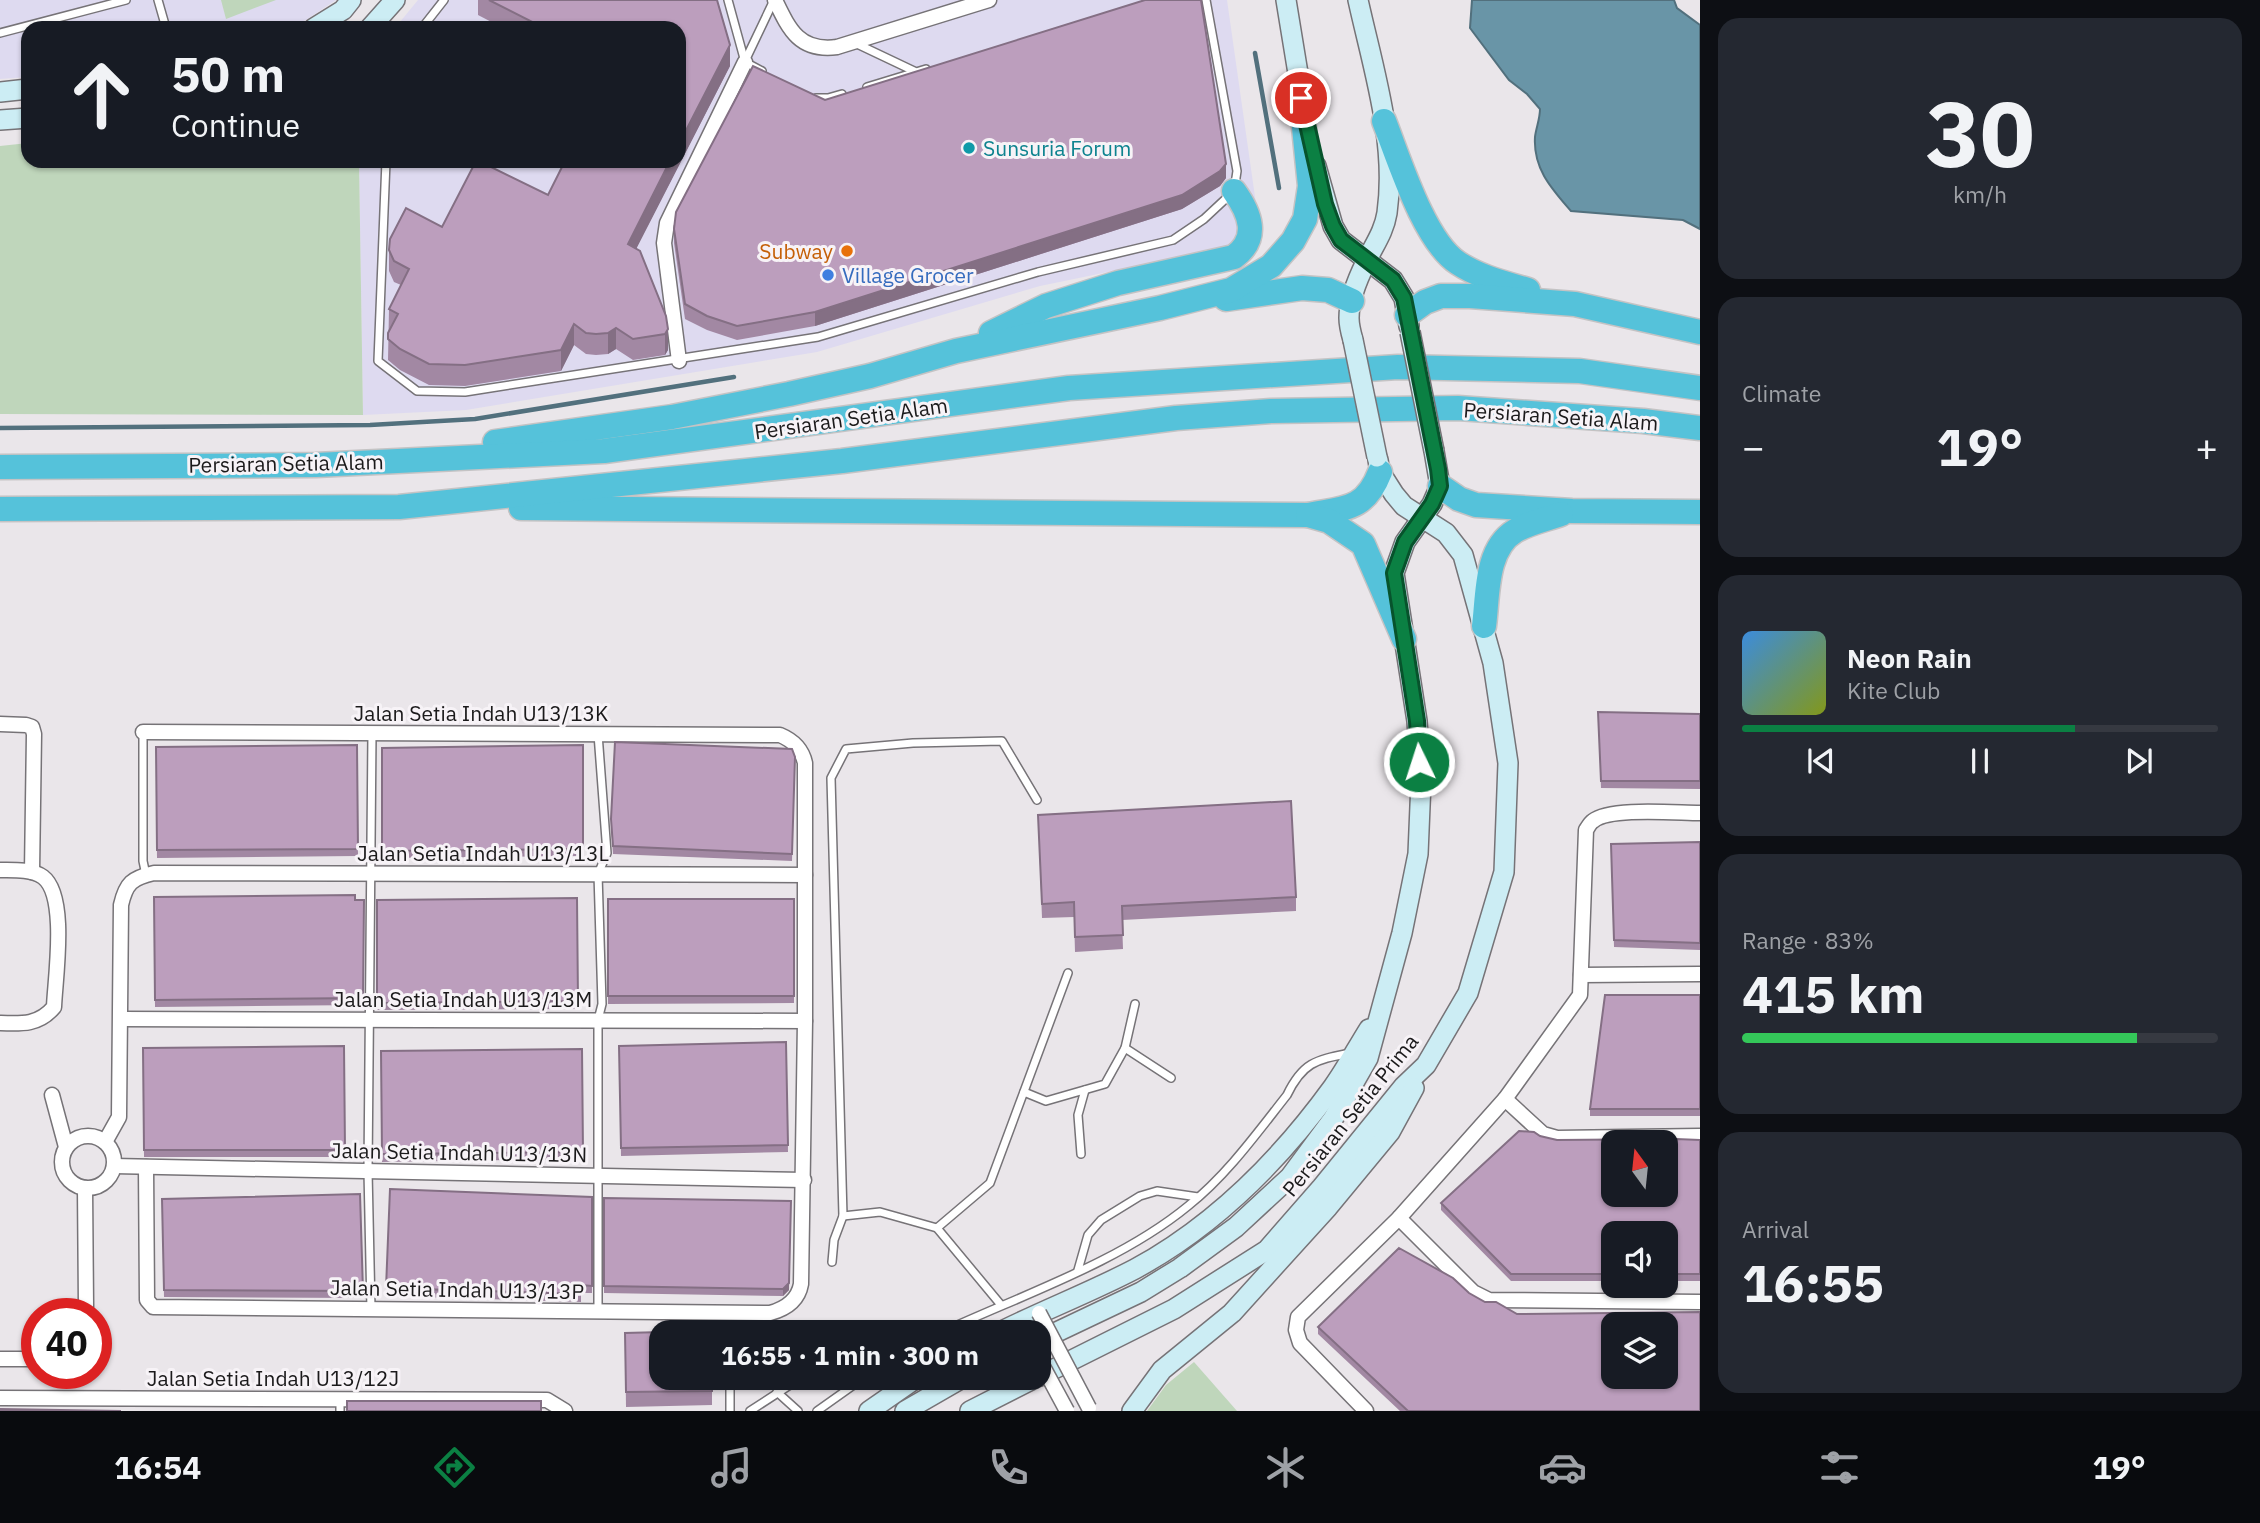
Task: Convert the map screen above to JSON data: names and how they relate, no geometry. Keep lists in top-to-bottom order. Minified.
{"streets":{"highway":["Persiaran Setia Alam"],"street":["Jalan Setia Indah U13/13K","Jalan Setia Indah U13/13L","Jalan Setia Indah U13/13M","Persiaran Setia Prima","Jalan Setia Indah U13/13N","Jalan Setia Indah U13/13P","Jalan Setia Indah U13/12J"]},"crossings":[["Jalan Setia Indah U13/13K","Jalan Setia Indah U13/13L"],["Jalan Setia Indah U13/13N","Jalan Setia Indah U13/13P"]],"places":["Sunsuria Forum","Subway","Village Grocer"],"north":"top","page":{"tile":[["30","km/h"],"Climate",["Range · 83%","415 km"],["Arrival","16:55"]],"turn":["50 m","Continue"],"heat":["−","19°","+"],"song":["Neon Rain","Kite Club"],"limit":"40","trip":"16:55 · 1 min · 300 m","tabs":["16:54","19°"]}}
